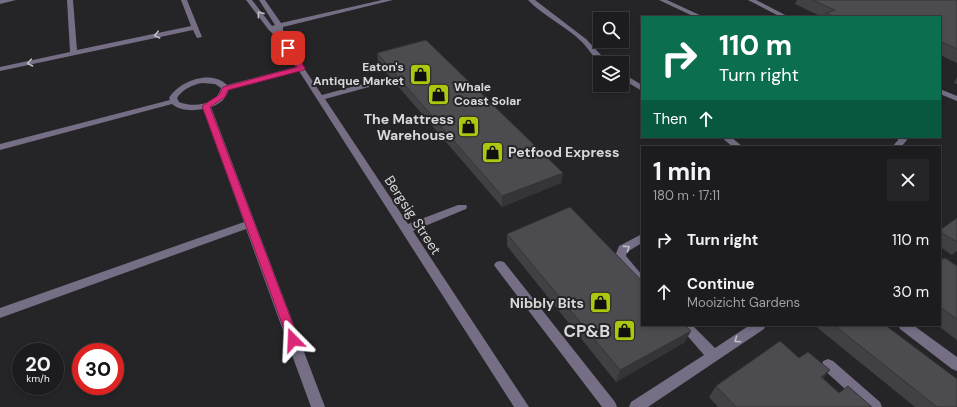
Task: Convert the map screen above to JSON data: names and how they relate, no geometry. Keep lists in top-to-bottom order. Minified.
{"streets":{"street":["Bergsig Street"]},"places":{"shop":["Eaton's Antique Market","Whale Coast Solar","The Mattress Warehouse","Petfood Express","Nibbly Bits","CP&B"]},"page":{"turn":["110 m","Turn right"],"then":"Then","heading":["1 min","180 m · 17:11"],"list":[{"name":"Turn right","value":"110 m"},{"name":"Continue","note":"Mooizicht Gardens","value":"30 m"}],"speed":"20 km/h","limit":"30"}}
